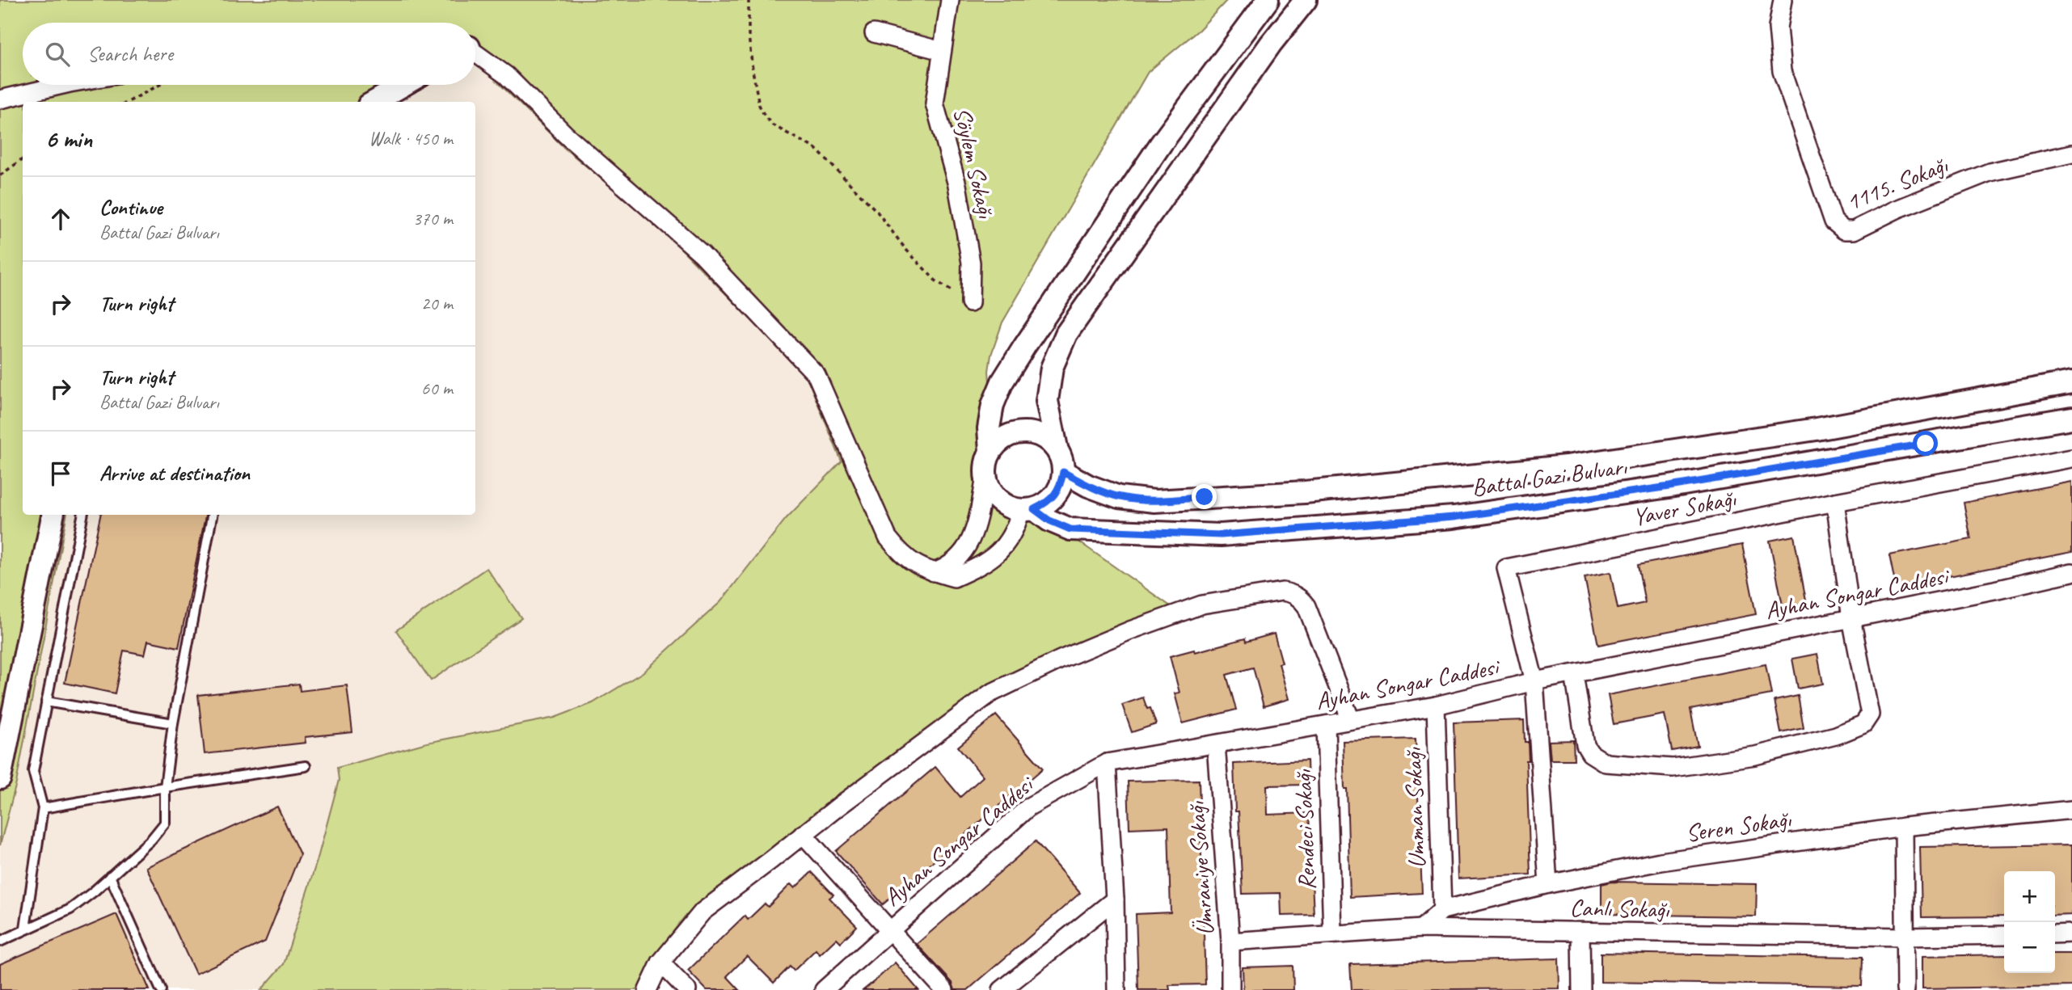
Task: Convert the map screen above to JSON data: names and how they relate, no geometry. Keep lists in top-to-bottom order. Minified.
{"streets":{"street":["Söylem Sokağı","1115. Sokağı","Battal Gazi Bulvarı","Yaver Sokağı","Ayhan Songar Caddesi","Umman Sokağı","Seren Sokağı","Rendeci Sokağı","Ümraniye Sokağı","Canlı Sokağı"]},"crossings":[["Yaver Sokağı","Ayhan Songar Caddesi"],["Ayhan Songar Caddesi","Umman Sokağı"],["Ayhan Songar Caddesi","Rendeci Sokağı"],["Ayhan Songar Caddesi","Ümraniye Sokağı"],["Umman Sokağı","Seren Sokağı"],["Seren Sokağı","Canlı Sokağı"],["Rendeci Sokağı","Canlı Sokağı"],["Ümraniye Sokağı","Canlı Sokağı"]],"page":{"search":"Search here","heading":["6 min","Walk · 450 m"],"list":[["Continue","Battal Gazi Bulvarı","370 m"],["Turn right","20 m"],["Turn right","Battal Gazi Bulvarı","60 m"],"Arrive at destination"],"map_buttons":["+","−"]}}
